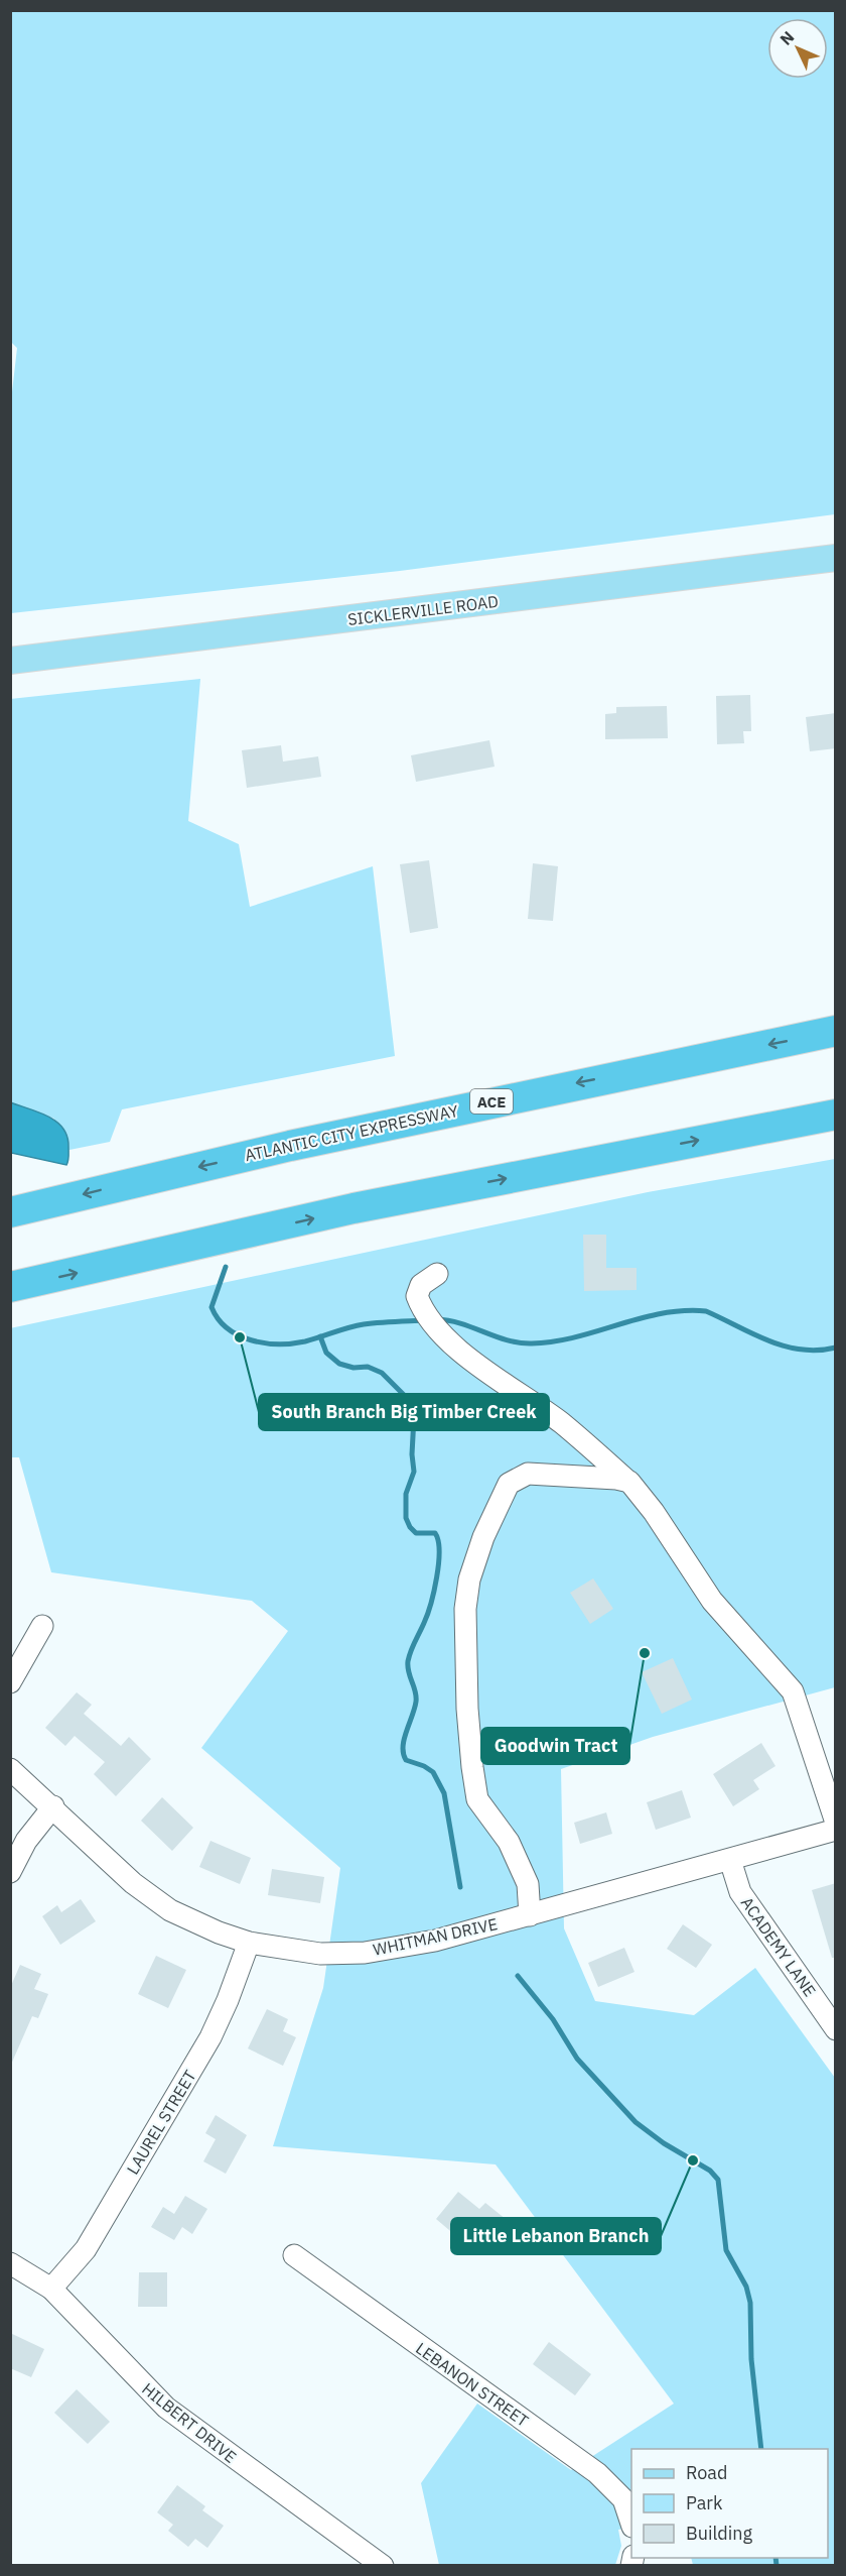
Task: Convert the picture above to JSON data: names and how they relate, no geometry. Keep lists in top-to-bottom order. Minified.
{"streets":{"highway":["ACE","ATLANTIC CITY EXPRESSWAY"],"main road":["SICKLERVILLE ROAD"],"street":["WHITMAN DRIVE","ACADEMY LANE","LAUREL STREET","LEBANON STREET","HILBERT DRIVE"]},"crossings":[["WHITMAN DRIVE","ACADEMY LANE"],["WHITMAN DRIVE","LAUREL STREET"],["LAUREL STREET","HILBERT DRIVE"]],"places":["South Branch Big Timber Creek","Goodwin Tract","Little Lebanon Branch"],"legend":["Road","Park","Building"],"north":"top left"}
